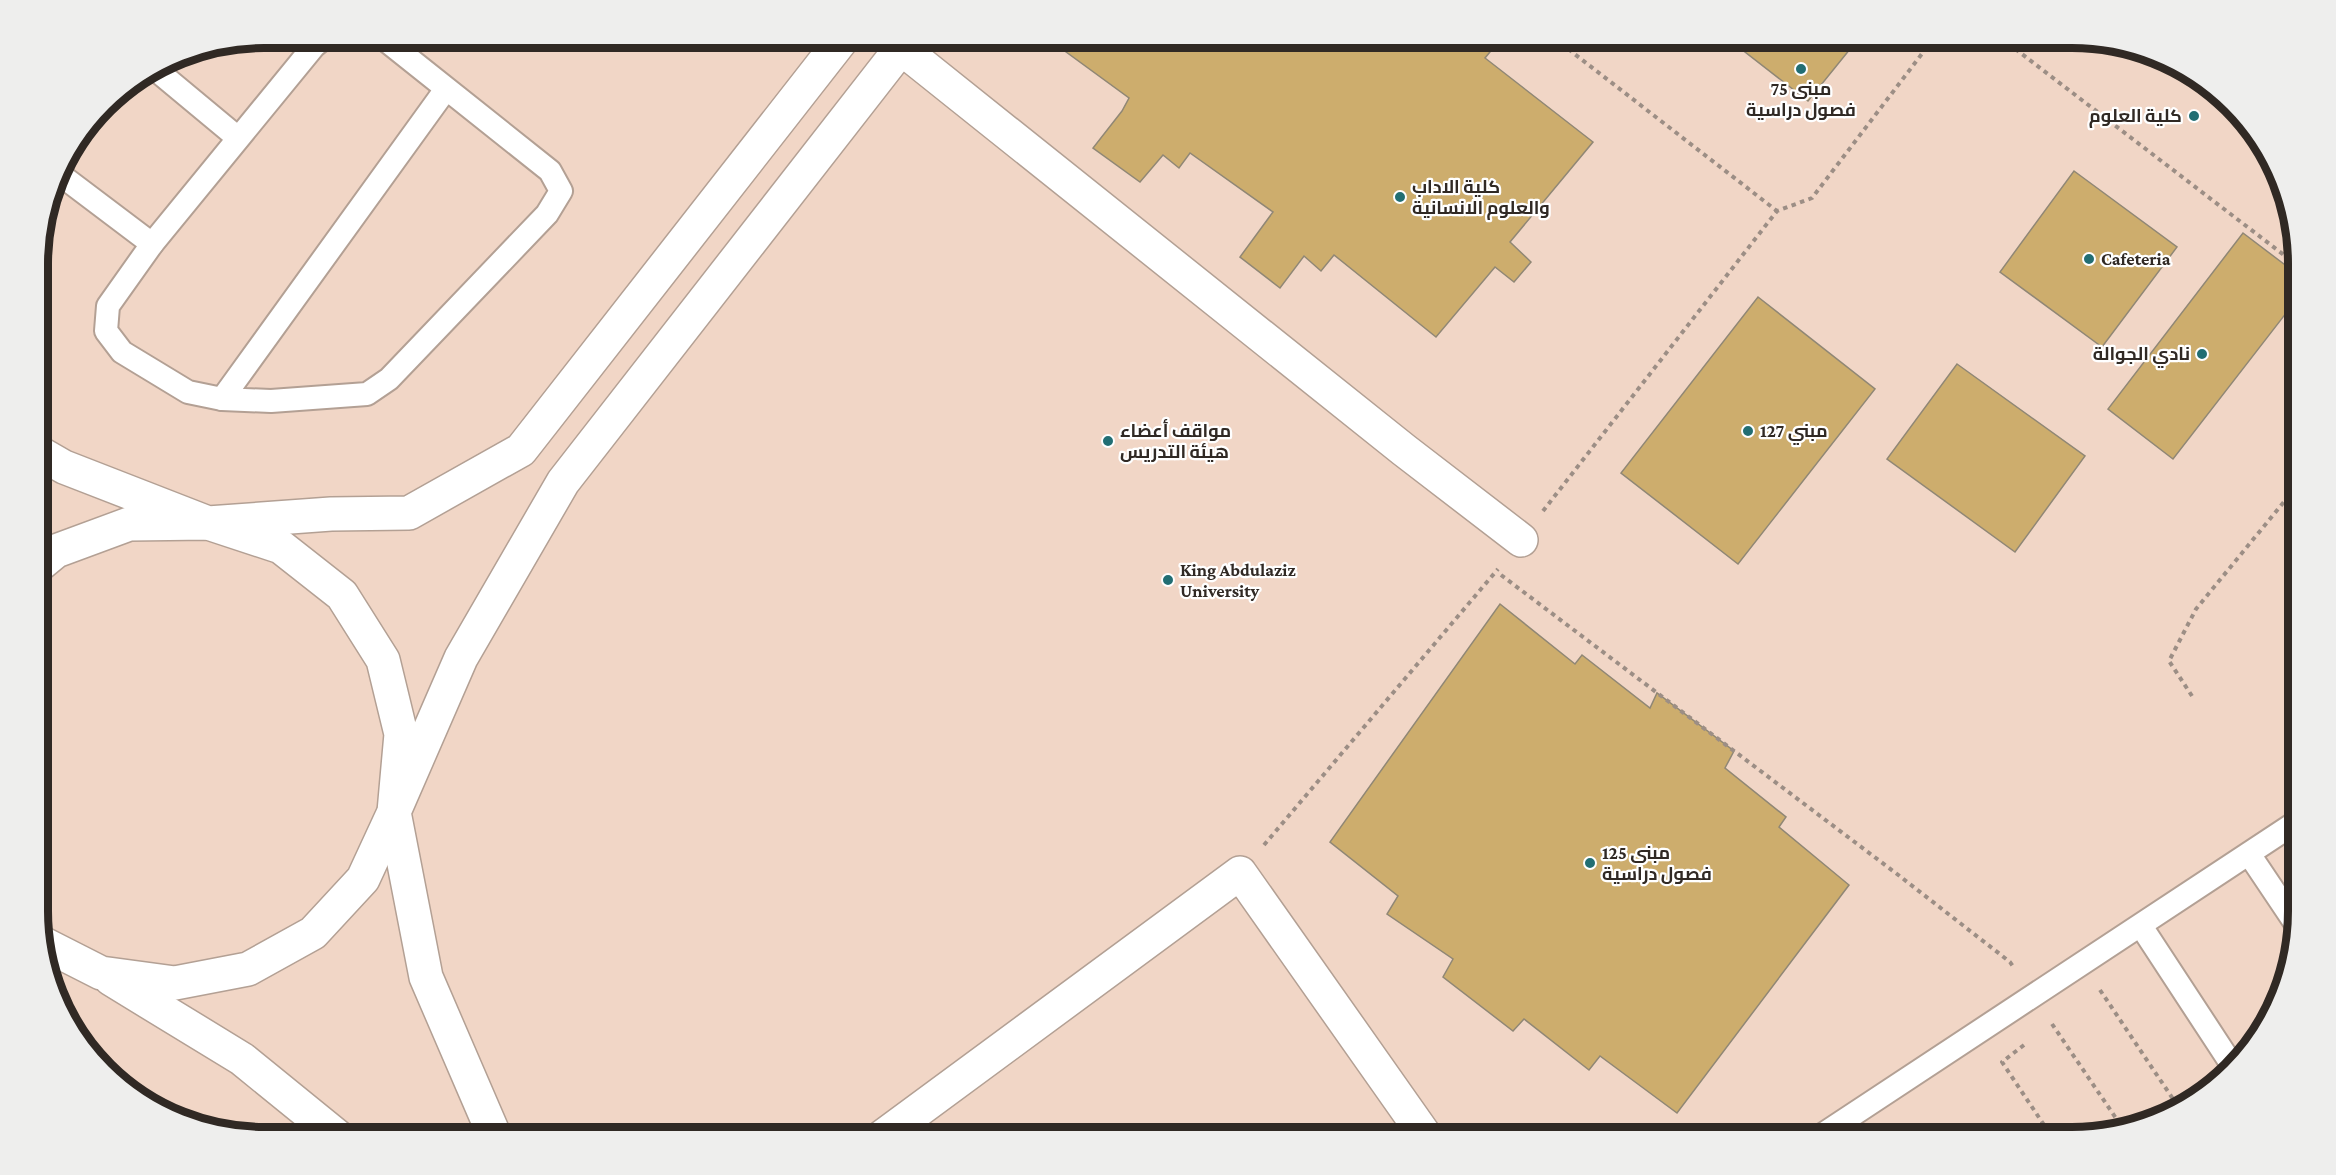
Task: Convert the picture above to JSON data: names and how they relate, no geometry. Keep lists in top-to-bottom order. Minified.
{"places":["مبنى 75 فصول دراسية","كلية العلوم","كلية الاداب والعلوم الانسانية","Cafeteria","نادي الجوالة","مبني 127","مواقف أعضاء هيئة التدريس","King Abdulaziz University","مبنى 125 فصول دراسية"]}
